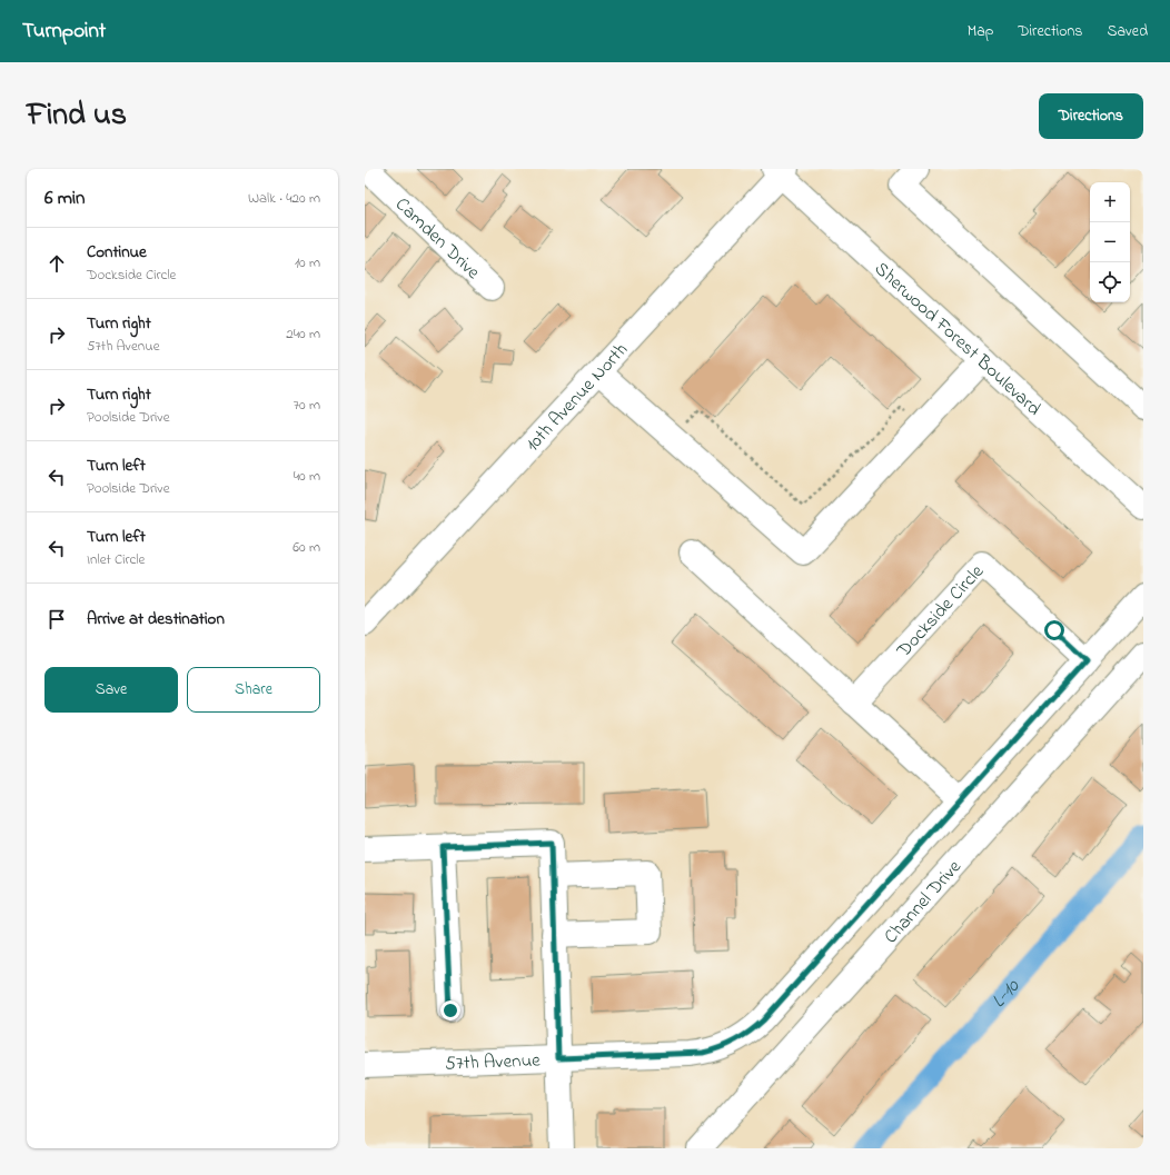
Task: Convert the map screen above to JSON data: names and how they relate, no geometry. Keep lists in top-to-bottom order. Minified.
{"streets":{"street":["Camden Drive","Sherwood Forest Boulevard","10th Avenue North","Dockside Circle","Channel Drive","57th Avenue"]},"crossings":[["Sherwood Forest Boulevard","10th Avenue North"],["Dockside Circle","57th Avenue"]],"water":["L-10"],"page":{"header":"Turnpoint","nav":["Map","Directions","Saved"],"title":"Find us","buttons":["Directions",["Save","Share"]],"heading":["6 min","Walk · 420 m"],"map_buttons":["+","−"],"list":[["Continue","Dockside Circle","10 m"],["Turn right","57th Avenue","240 m"],["Turn right","Poolside Drive","70 m"],["Turn left","Poolside Drive","40 m"],["Turn left","Inlet Circle","60 m"],"Arrive at destination"]}}
